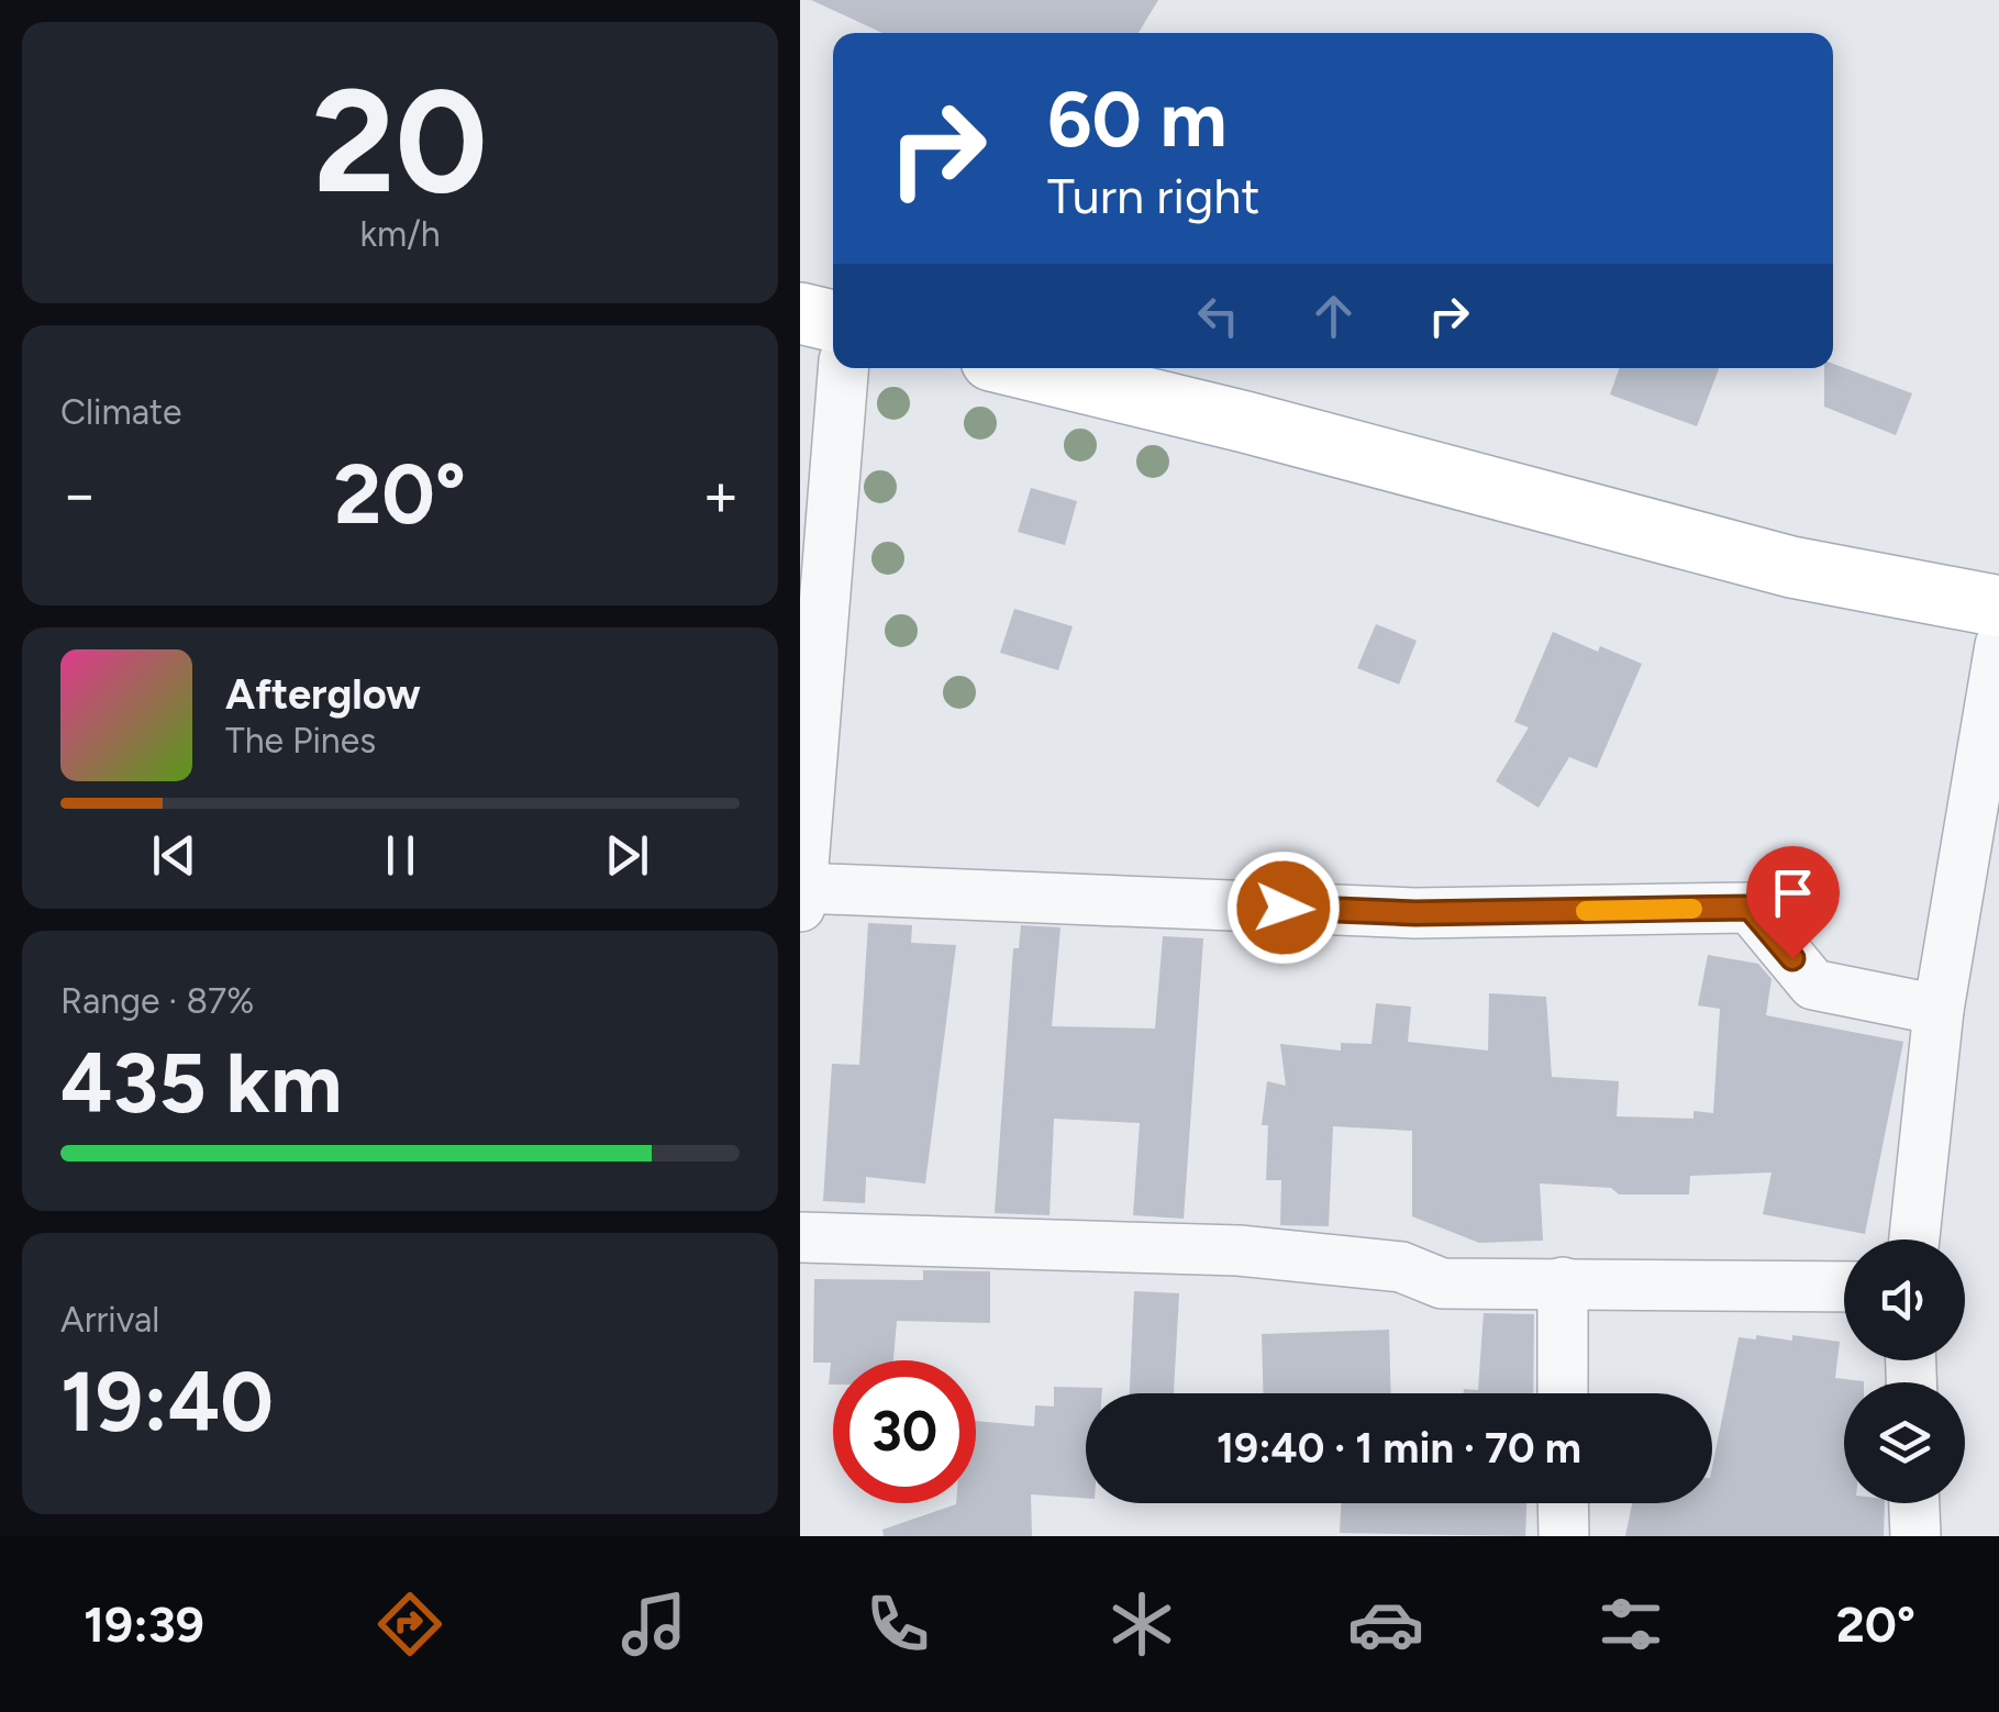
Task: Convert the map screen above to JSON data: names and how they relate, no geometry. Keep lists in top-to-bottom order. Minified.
{"page":{"tile":[["20","km/h"],"Climate",["Range · 87%","435 km"],["Arrival","19:40"]],"turn":["60 m","Turn right"],"heat":["−","20°","+"],"song":["Afterglow","The Pines"],"limit":"30","trip":"19:40 · 1 min · 70 m","tabs":["19:39","20°"]}}
